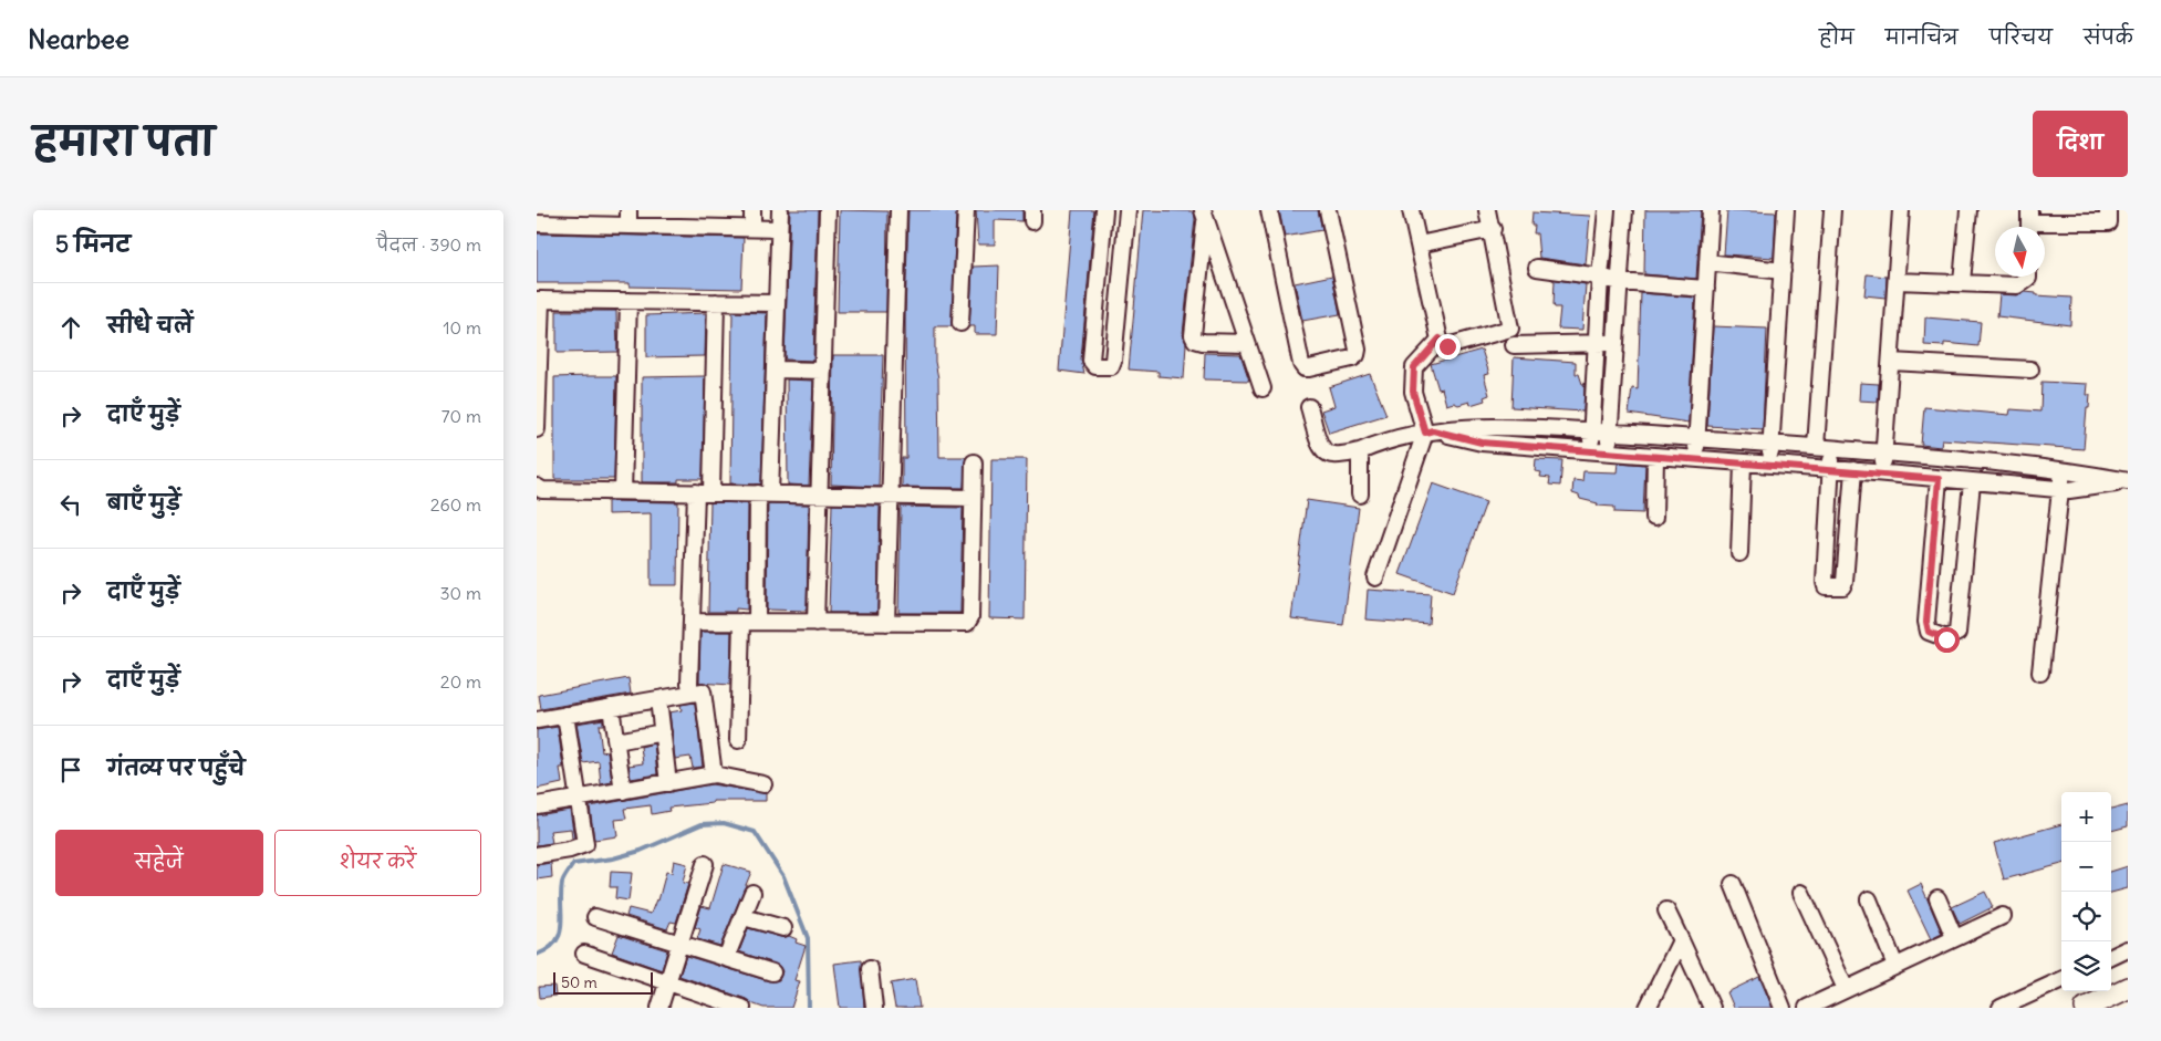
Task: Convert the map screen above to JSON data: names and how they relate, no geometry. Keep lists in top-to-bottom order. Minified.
{"scale_bar":"50 m","north":"bottom","page":{"header":"Nearbee","nav":["होम","मानचित्र","परिचय","संपर्क"],"title":"हमारा पता","buttons":["दिशा",["सहेजें","शेयर करें"]],"heading":["5 मिनट","पैदल · 390 m"],"list":[["सीधे चलें","10 m"],["दाएँ मुड़ें","70 m"],["बाएँ मुड़ें","260 m"],["दाएँ मुड़ें","30 m"],["दाएँ मुड़ें","20 m"],"गंतव्य पर पहुँचे"],"map_buttons":["+","−"],"scale":"50 m"}}
